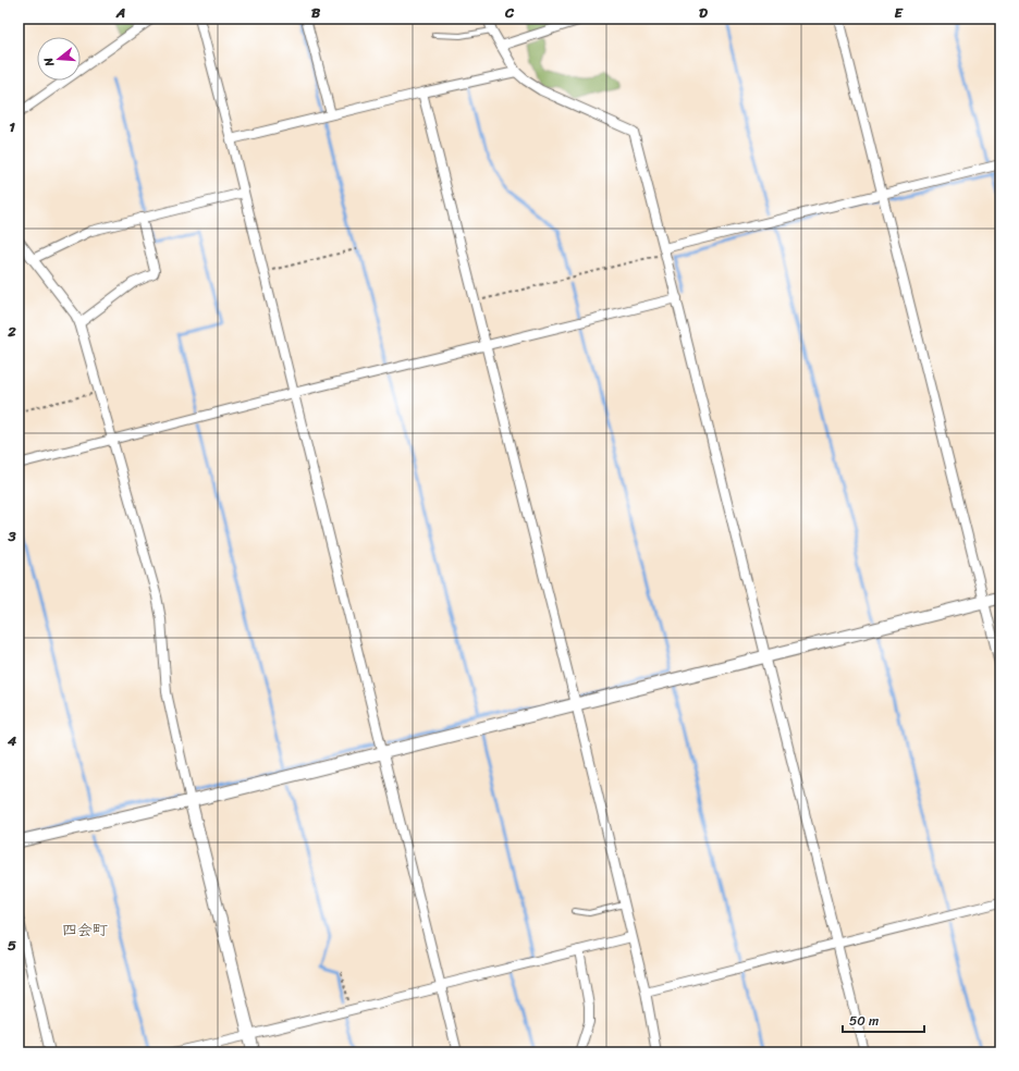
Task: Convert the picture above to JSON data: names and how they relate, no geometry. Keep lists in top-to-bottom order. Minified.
{"districts":["四会町"],"scale_bar":"50 m","north":"left","grid":{"columns":["A","B","C","D","E"],"rows":["1","2","3","4","5"]}}
